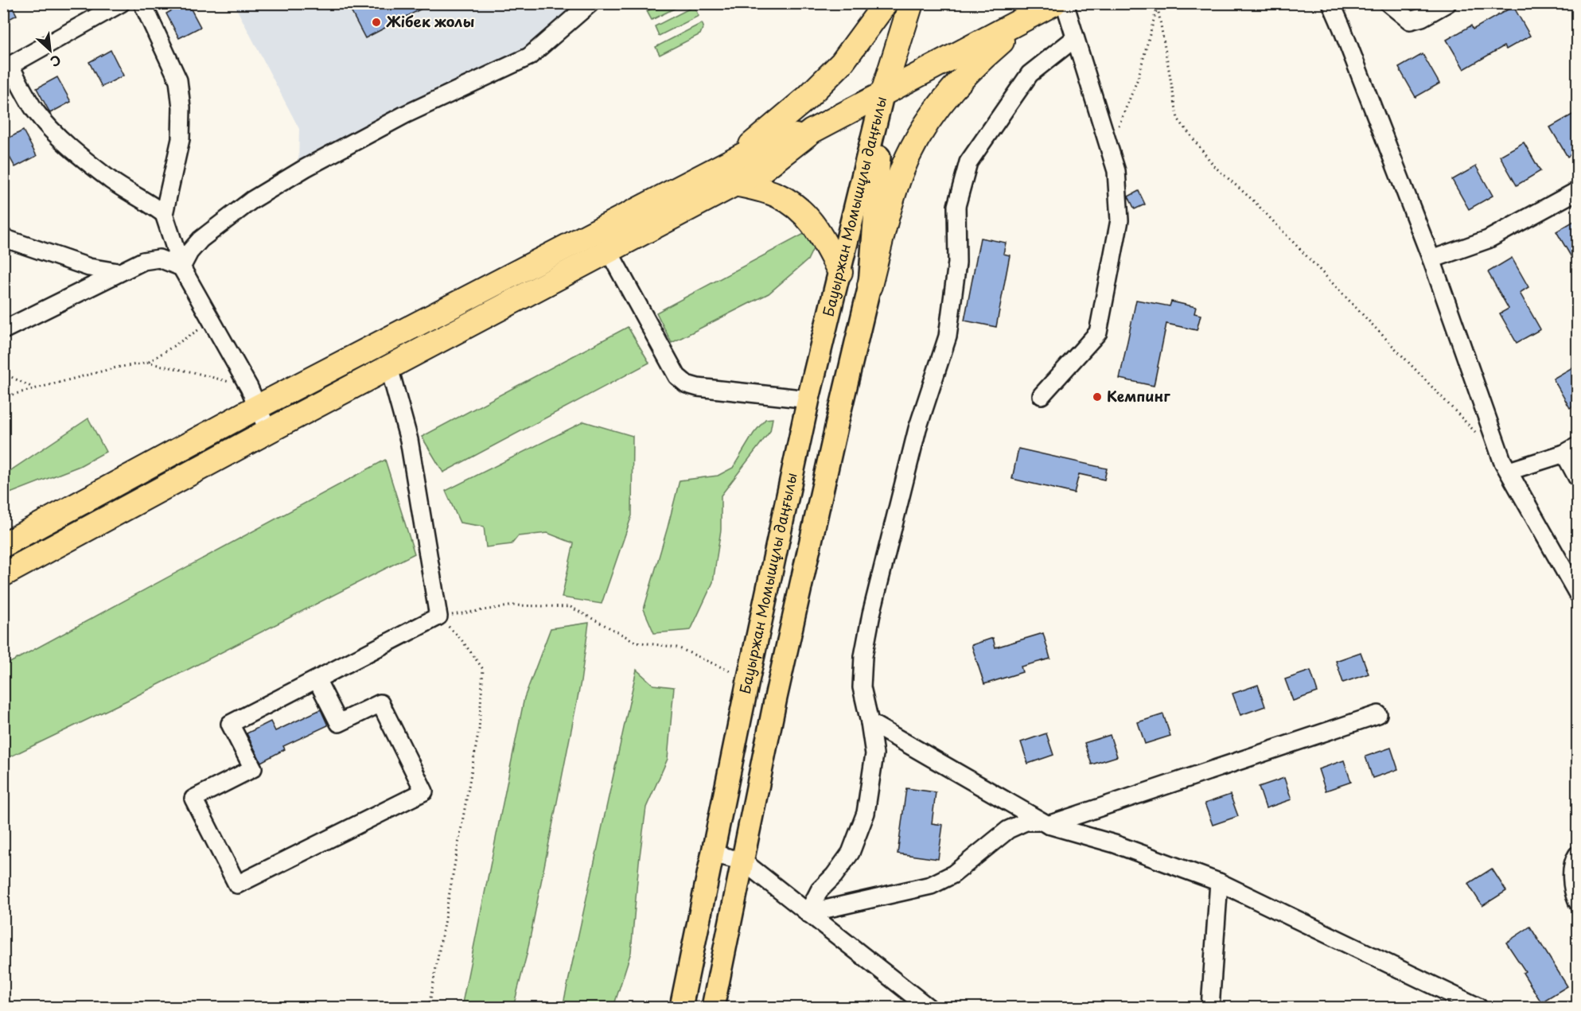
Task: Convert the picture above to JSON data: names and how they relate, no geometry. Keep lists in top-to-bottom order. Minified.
{"streets":{"main road":["Бауыржан Момышұлы даңғылы"]},"places":["Жібек жолы","Кемпинг"],"north":"bottom right"}
